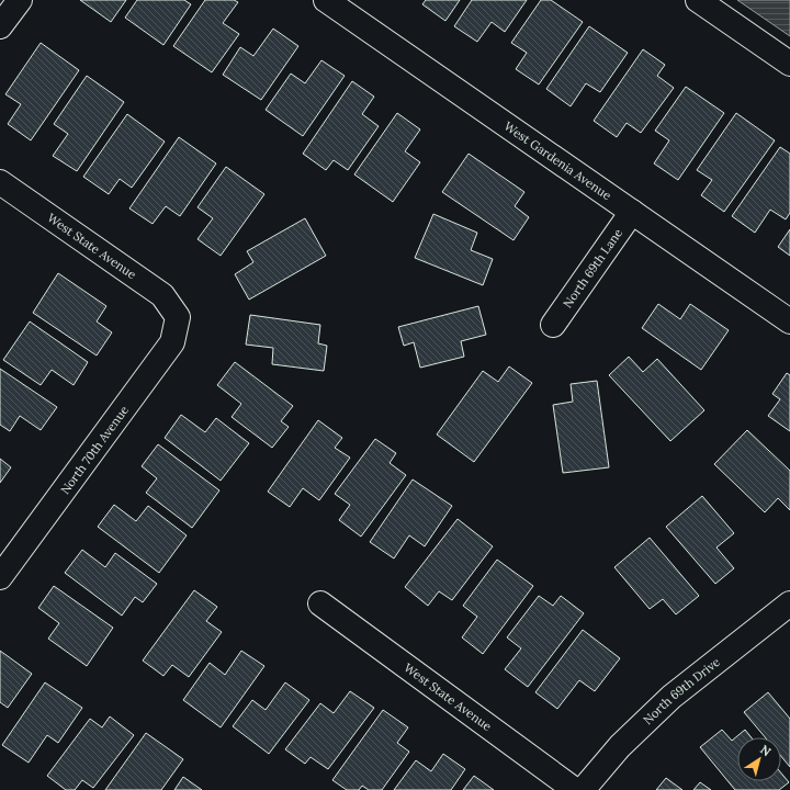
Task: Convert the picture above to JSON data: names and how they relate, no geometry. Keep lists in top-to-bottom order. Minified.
{"streets":{"street":["West Gardenia Avenue","West State Avenue","North 69th Lane","North 70th Avenue","North 69th Drive"]},"crossings":[["West Gardenia Avenue","North 69th Lane"],["West State Avenue","North 70th Avenue"]],"north":"top right"}
